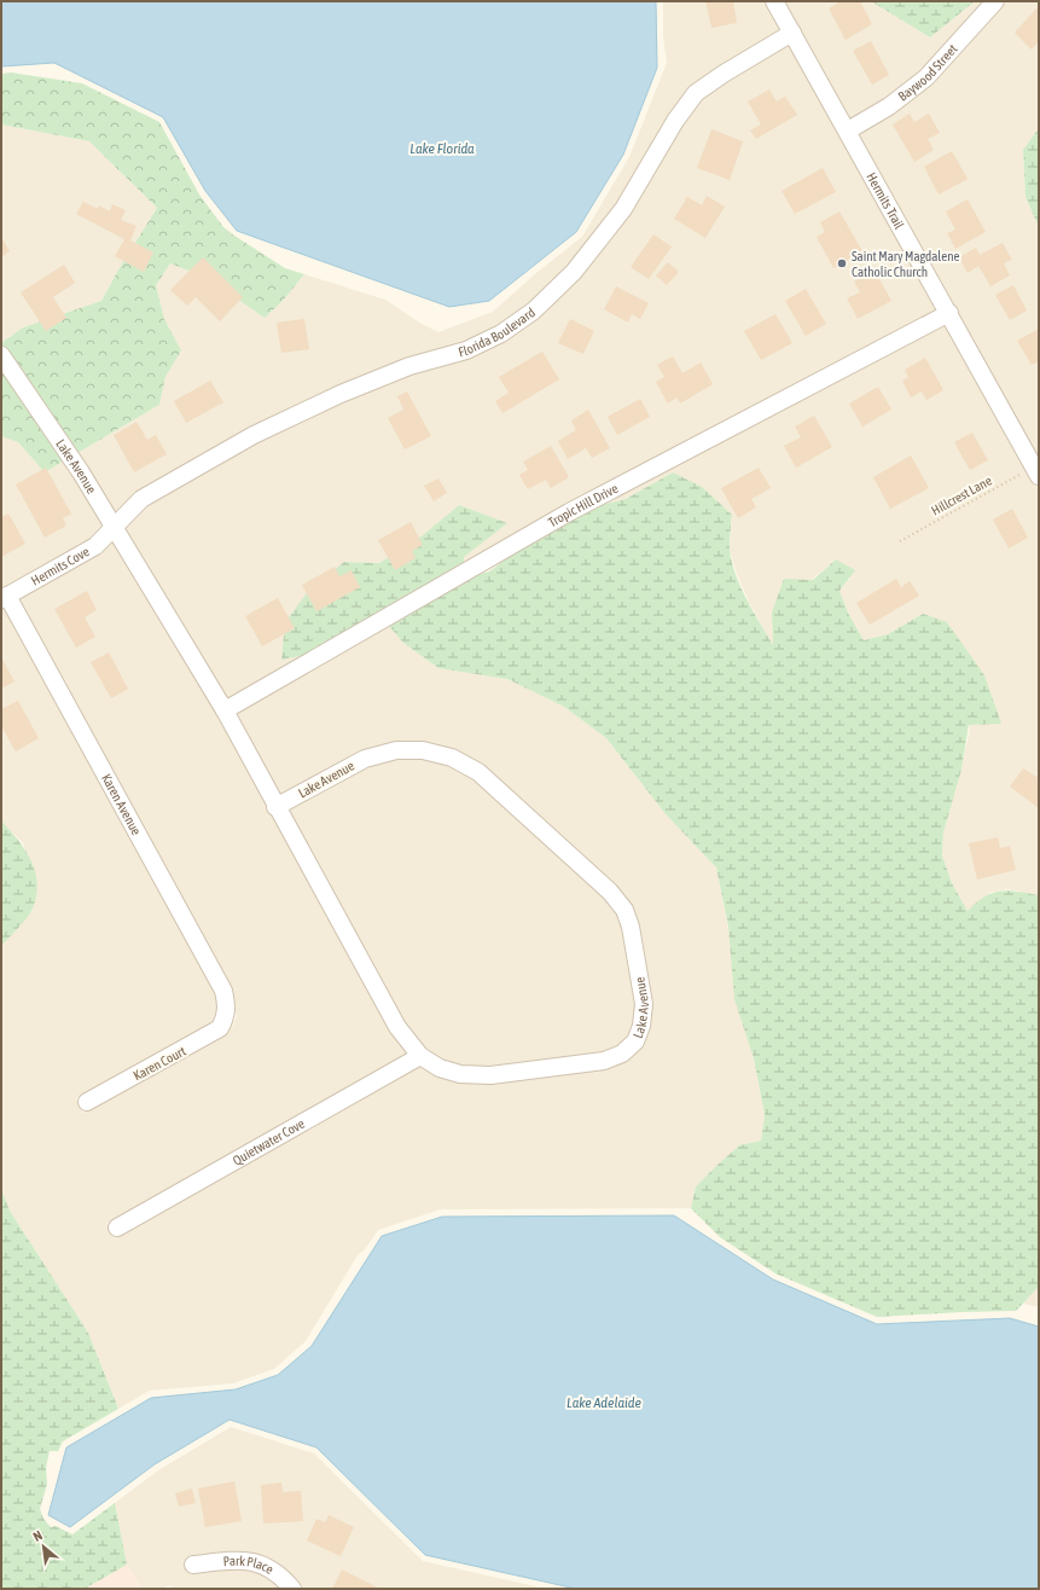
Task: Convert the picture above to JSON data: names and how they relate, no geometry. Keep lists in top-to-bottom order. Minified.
{"streets":{"street":["Baywood Street","Hermits Trail","Florida Boulevard","Lake Avenue","Tropic Hill Drive","Hermits Cove","Karen Avenue","Karen Court","Quietwater Cove","Park Place"],"path":["Hillcrest Lane"]},"crossings":[["Baywood Street","Hermits Trail"],["Hermits Trail","Florida Boulevard"],["Hermits Trail","Hillcrest Lane"],["Hermits Trail","Tropic Hill Drive"],["Florida Boulevard","Lake Avenue"],["Florida Boulevard","Hermits Cove"],["Lake Avenue","Tropic Hill Drive"],["Lake Avenue","Hermits Cove"],["Lake Avenue","Quietwater Cove"],["Hermits Cove","Karen Avenue"],["Karen Avenue","Karen Court"]],"water":["Lake Florida","Lake Adelaide"],"places":["Saint Mary Magdalene Catholic Church"],"north":"top left"}
